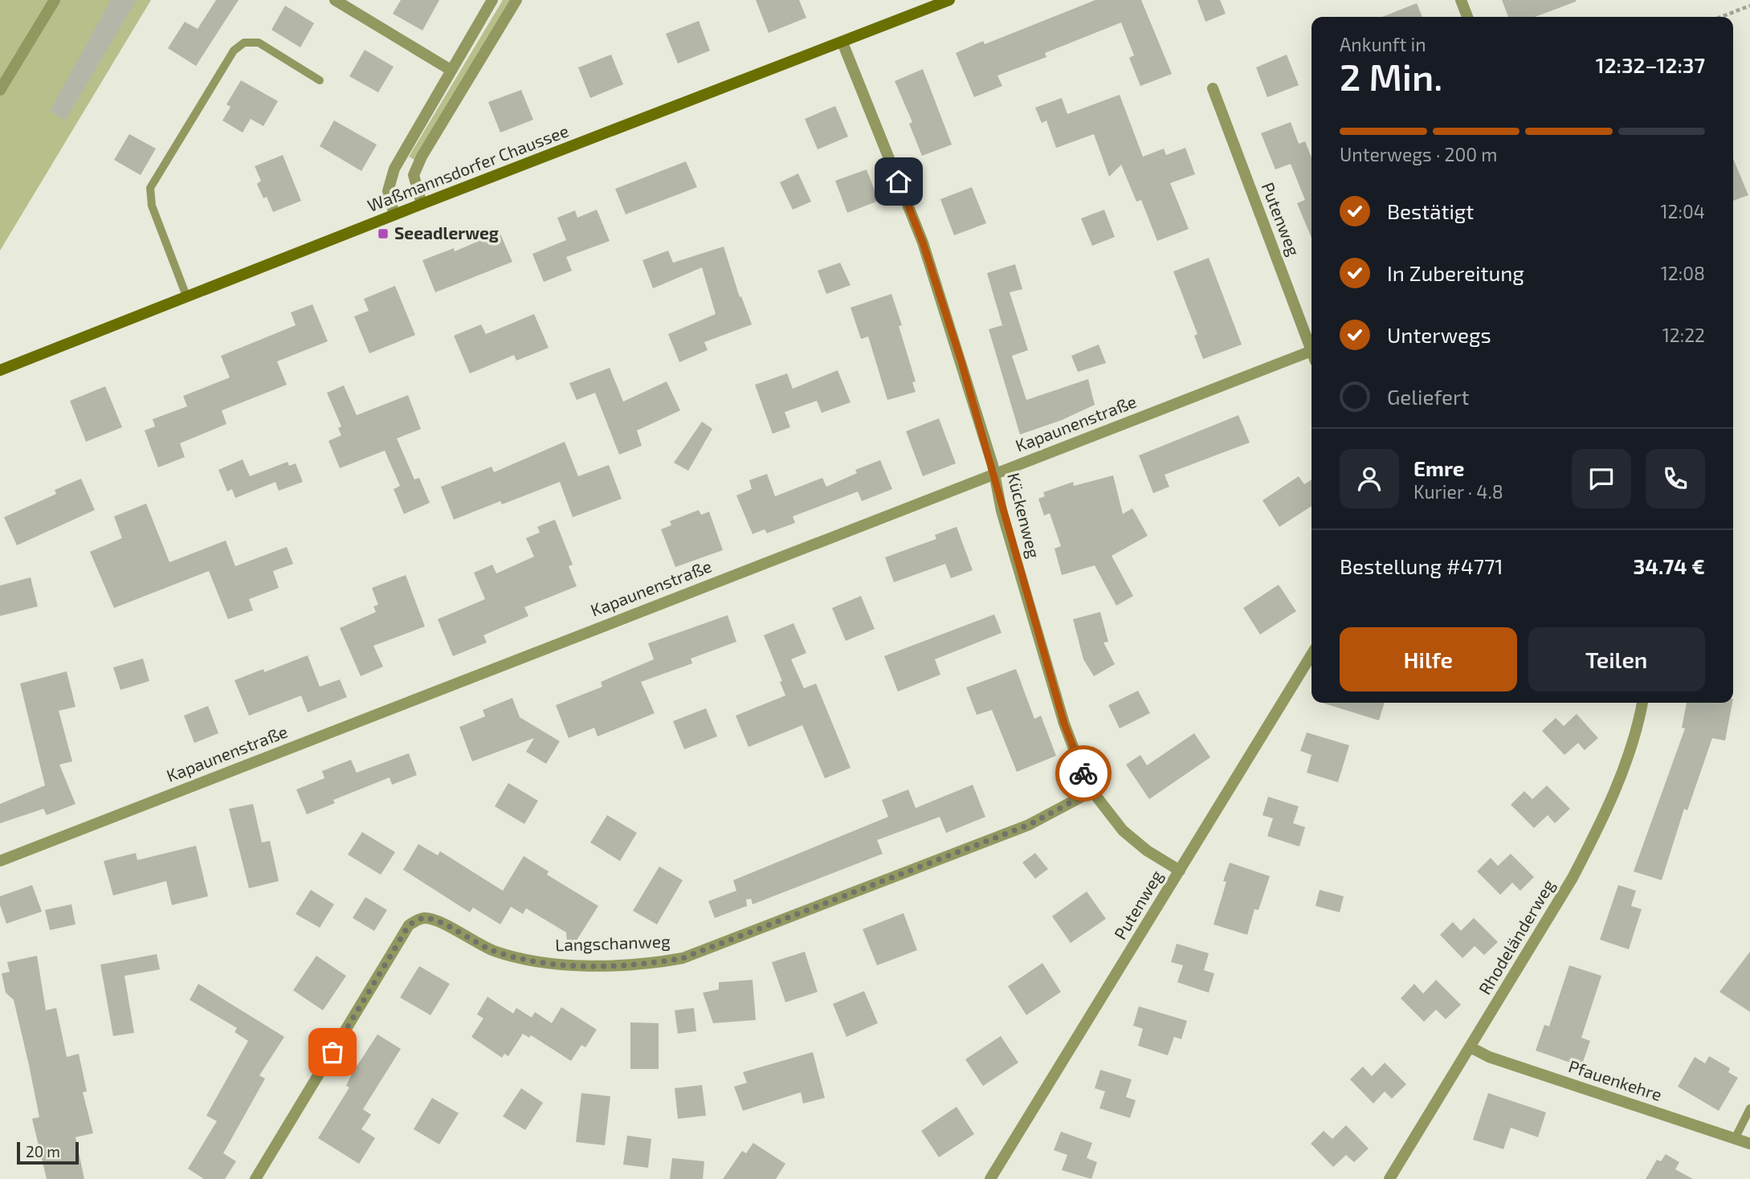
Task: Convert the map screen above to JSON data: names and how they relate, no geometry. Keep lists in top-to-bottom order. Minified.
{"streets":{"street":["Waßmannsdorfer Chaussee","Putenweg","Kapaunenstraße","Kückenweg","Rhodeländerweg","Langschanweg","Pfauenkehre"]},"crossings":[["Waßmannsdorfer Chaussee","Kückenweg"],["Putenweg","Kückenweg"],["Kapaunenstraße","Kückenweg"],["Kückenweg","Langschanweg"],["Rhodeländerweg","Pfauenkehre"]],"places":{"transit":["Seeadlerweg"]},"scale_bar":"20 m","page":{"heading":["2 Min.","Ankunft in","12:32–12:37"],"panel":["Emre","Kurier · 4.8","Bestellung #4771","34.74 €"],"bar":"Unterwegs · 200 m","list":[["Bestätigt","12:04"],["In Zubereitung","12:08"],["Unterwegs","12:22"],"Geliefert"],"buttons":["Hilfe","Teilen"],"scale":"20 m"}}
